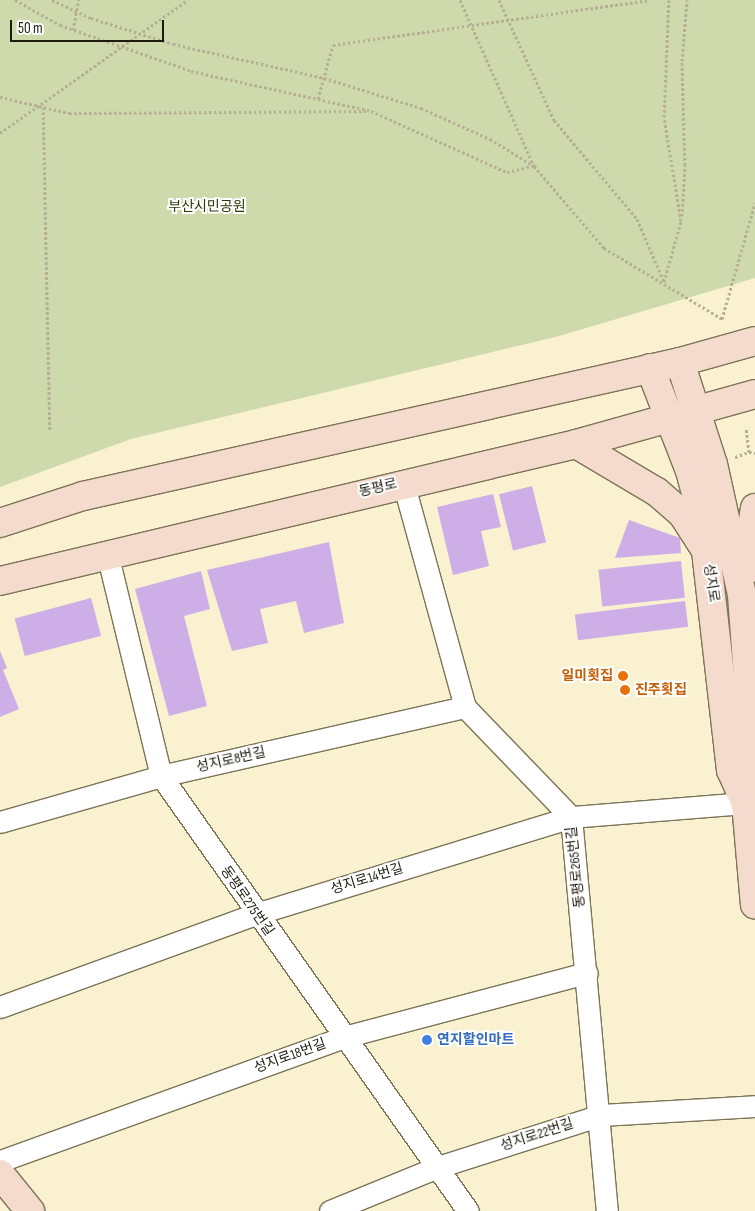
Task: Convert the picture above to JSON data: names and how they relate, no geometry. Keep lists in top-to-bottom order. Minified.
{"streets":{"main road":["동평로","성지로"],"street":["성지로8번길","동평로265번길","성지로14번길","동평로275번길","성지로18번길","성지로22번길"]},"crossings":[["동평로","성지로"],["동평로","동평로265번길"],["동평로","동평로275번길"],["성지로","성지로14번길"],["성지로8번길","동평로265번길"],["성지로8번길","동평로275번길"],["동평로265번길","성지로14번길"],["동평로265번길","성지로18번길"],["동평로265번길","성지로22번길"],["성지로14번길","동평로275번길"],["동평로275번길","성지로18번길"],["동평로275번길","성지로22번길"]],"parks":["부산시민공원"],"places":["일미횟집","진주횟집","연지할인마트"],"scale_bar":"50 m"}
